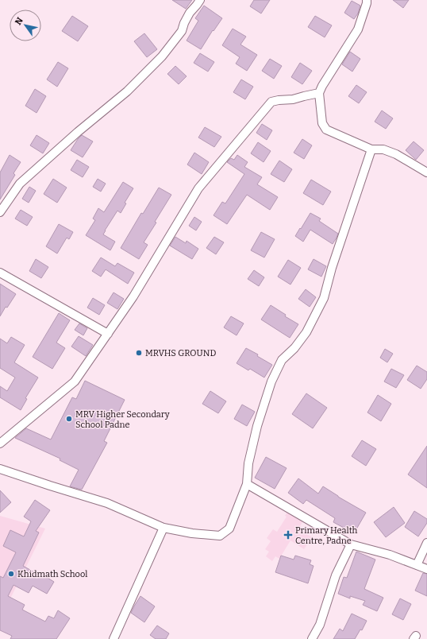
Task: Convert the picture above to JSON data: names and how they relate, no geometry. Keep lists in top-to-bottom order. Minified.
{"places":{"other":["MRVHS GROUND","MRV Higher Secondary School Padne","Khidmath School"],"health":["Primary Health Centre, Padne"]},"north":"top left"}
